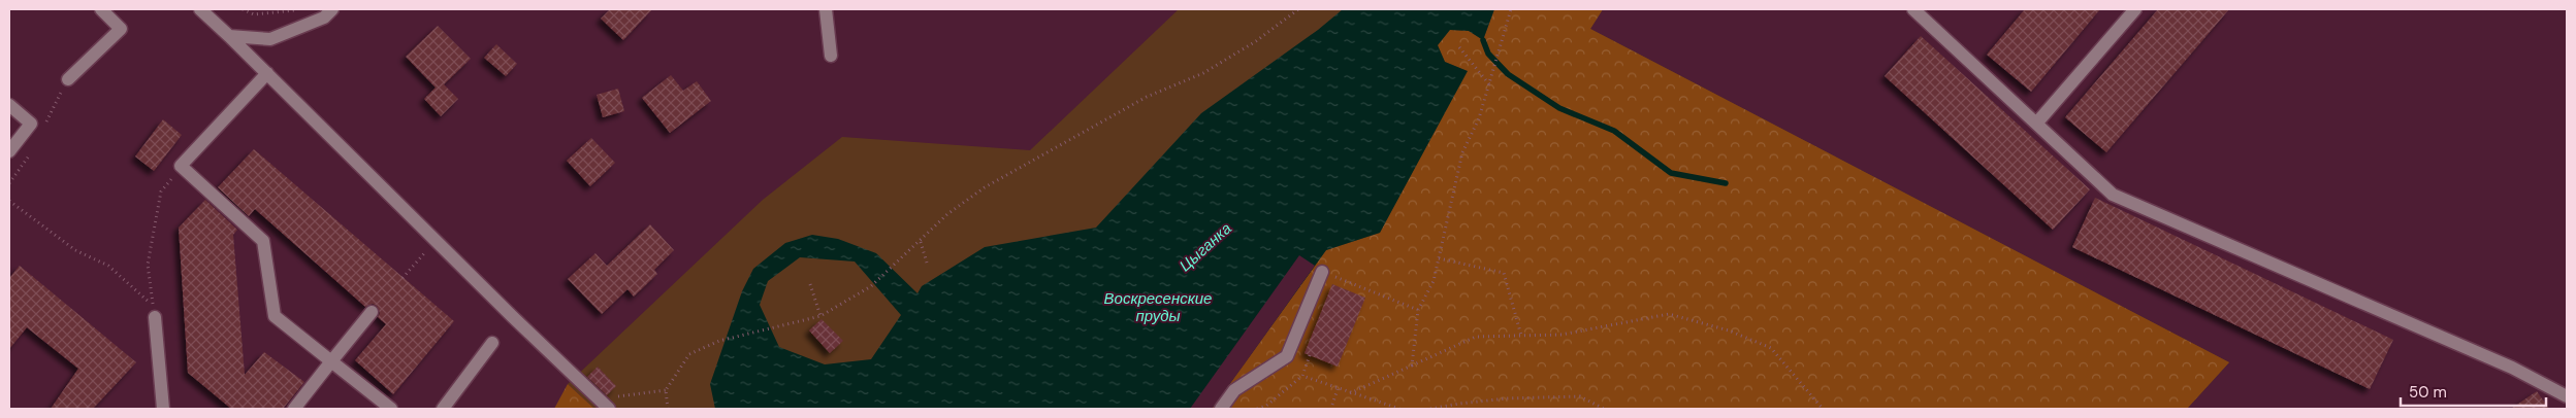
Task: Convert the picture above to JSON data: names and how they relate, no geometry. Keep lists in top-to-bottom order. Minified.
{"water":["Цыганка","Воскресенские пруды"],"scale_bar":"50 m"}
